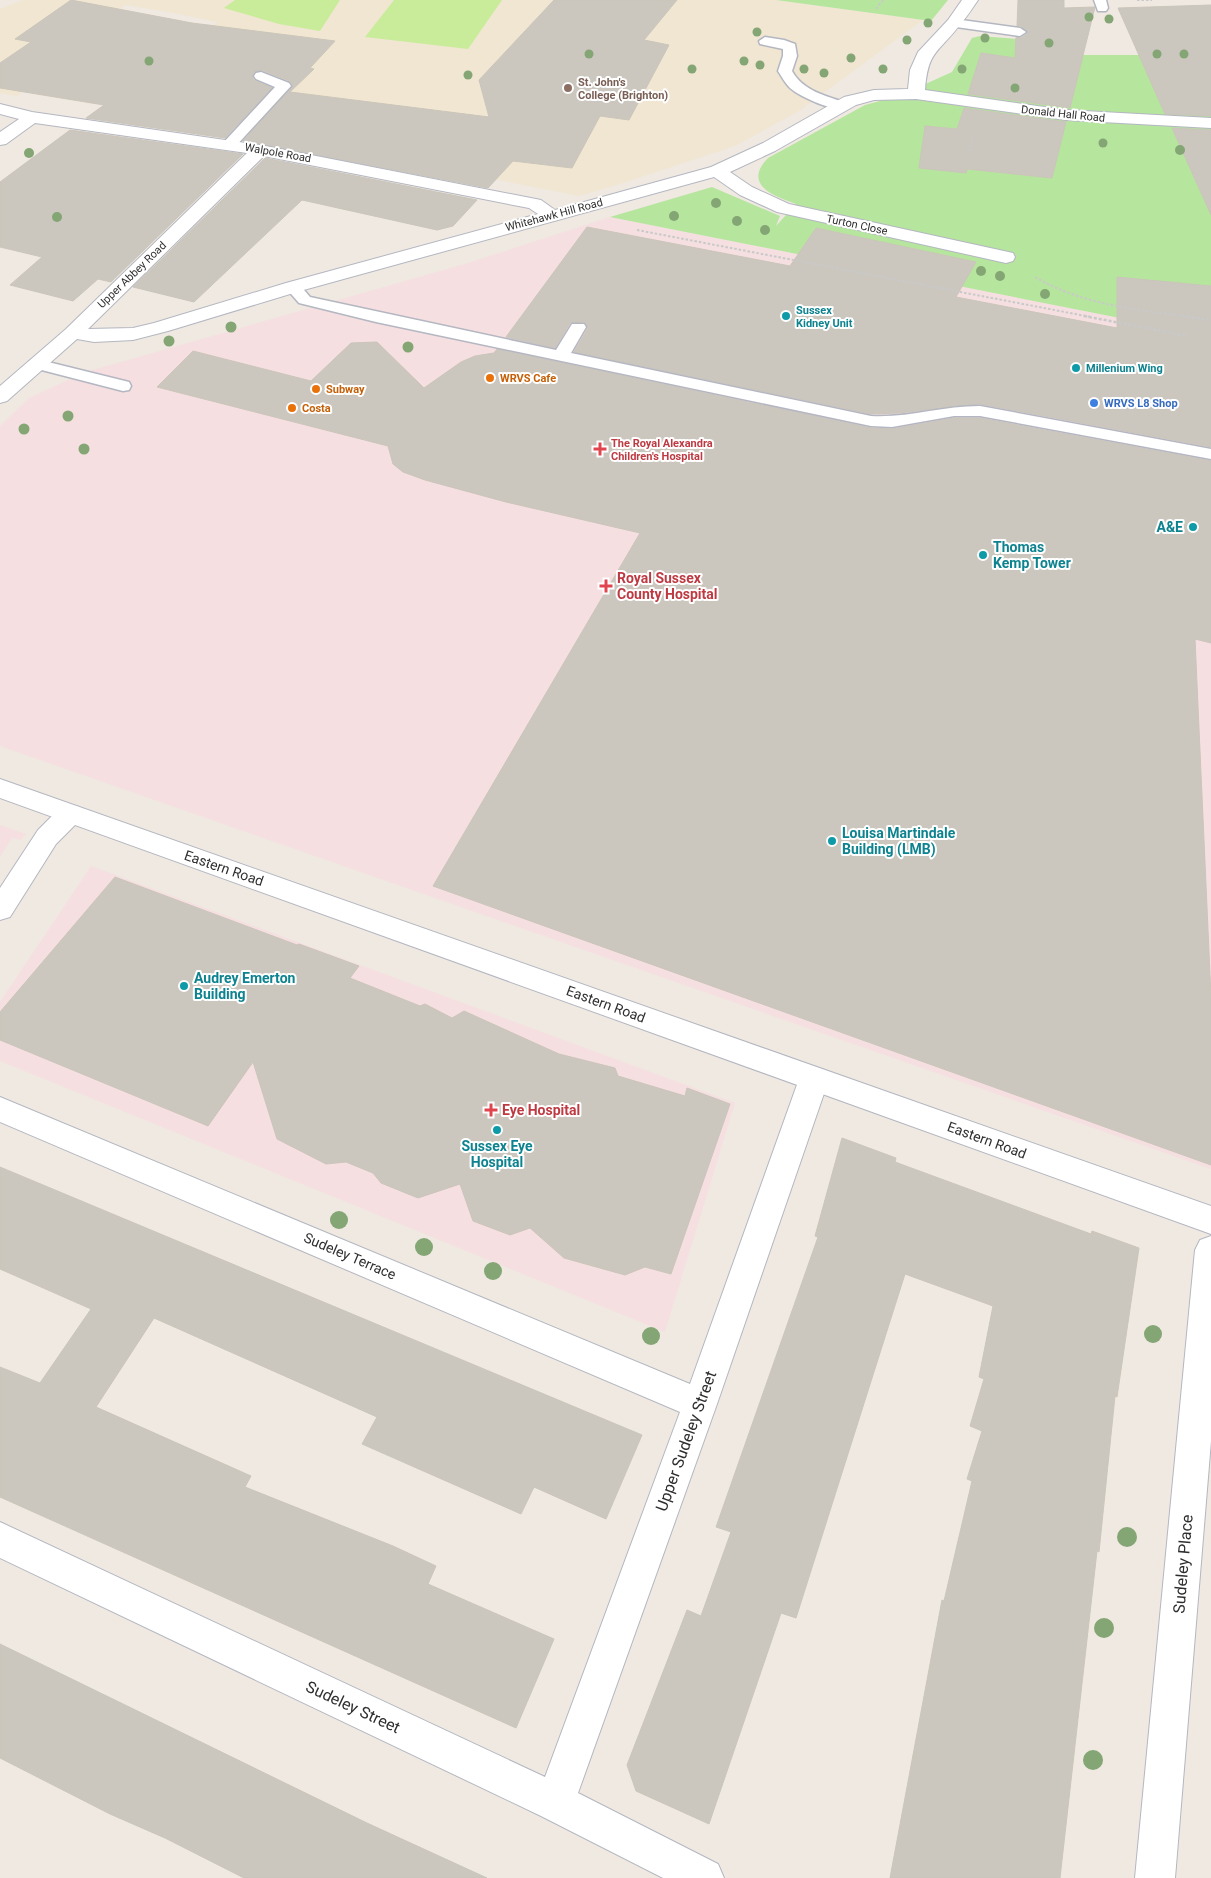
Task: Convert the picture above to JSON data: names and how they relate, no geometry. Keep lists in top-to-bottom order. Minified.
{"streets":{"street":["Donald Hall Road","Walpole Road","Whitehawk Hill Road","Turton Close","Upper Abbey Road","Eastern Road","Sudeley Terrace","Upper Sudeley Street","Sudeley Place","Sudeley Street"]},"crossings":[["Donald Hall Road","Whitehawk Hill Road"],["Walpole Road","Whitehawk Hill Road"],["Walpole Road","Upper Abbey Road"],["Whitehawk Hill Road","Turton Close"],["Whitehawk Hill Road","Upper Abbey Road"],["Eastern Road","Upper Sudeley Street"],["Sudeley Terrace","Upper Sudeley Street"],["Upper Sudeley Street","Sudeley Street"]],"places":{"other":["St. John's College (Brighton)","Sussex Kidney Unit","Millenium Wing","WRVS Cafe","Subway","WRVS L8 Shop","Costa","A&E","Thomas Kemp Tower","Louisa Martindale Building (LMB)","Audrey Emerton Building","Sussex Eye Hospital"],"health":["The Royal Alexandra Children's Hospital","Royal Sussex County Hospital","Eye Hospital"]}}
